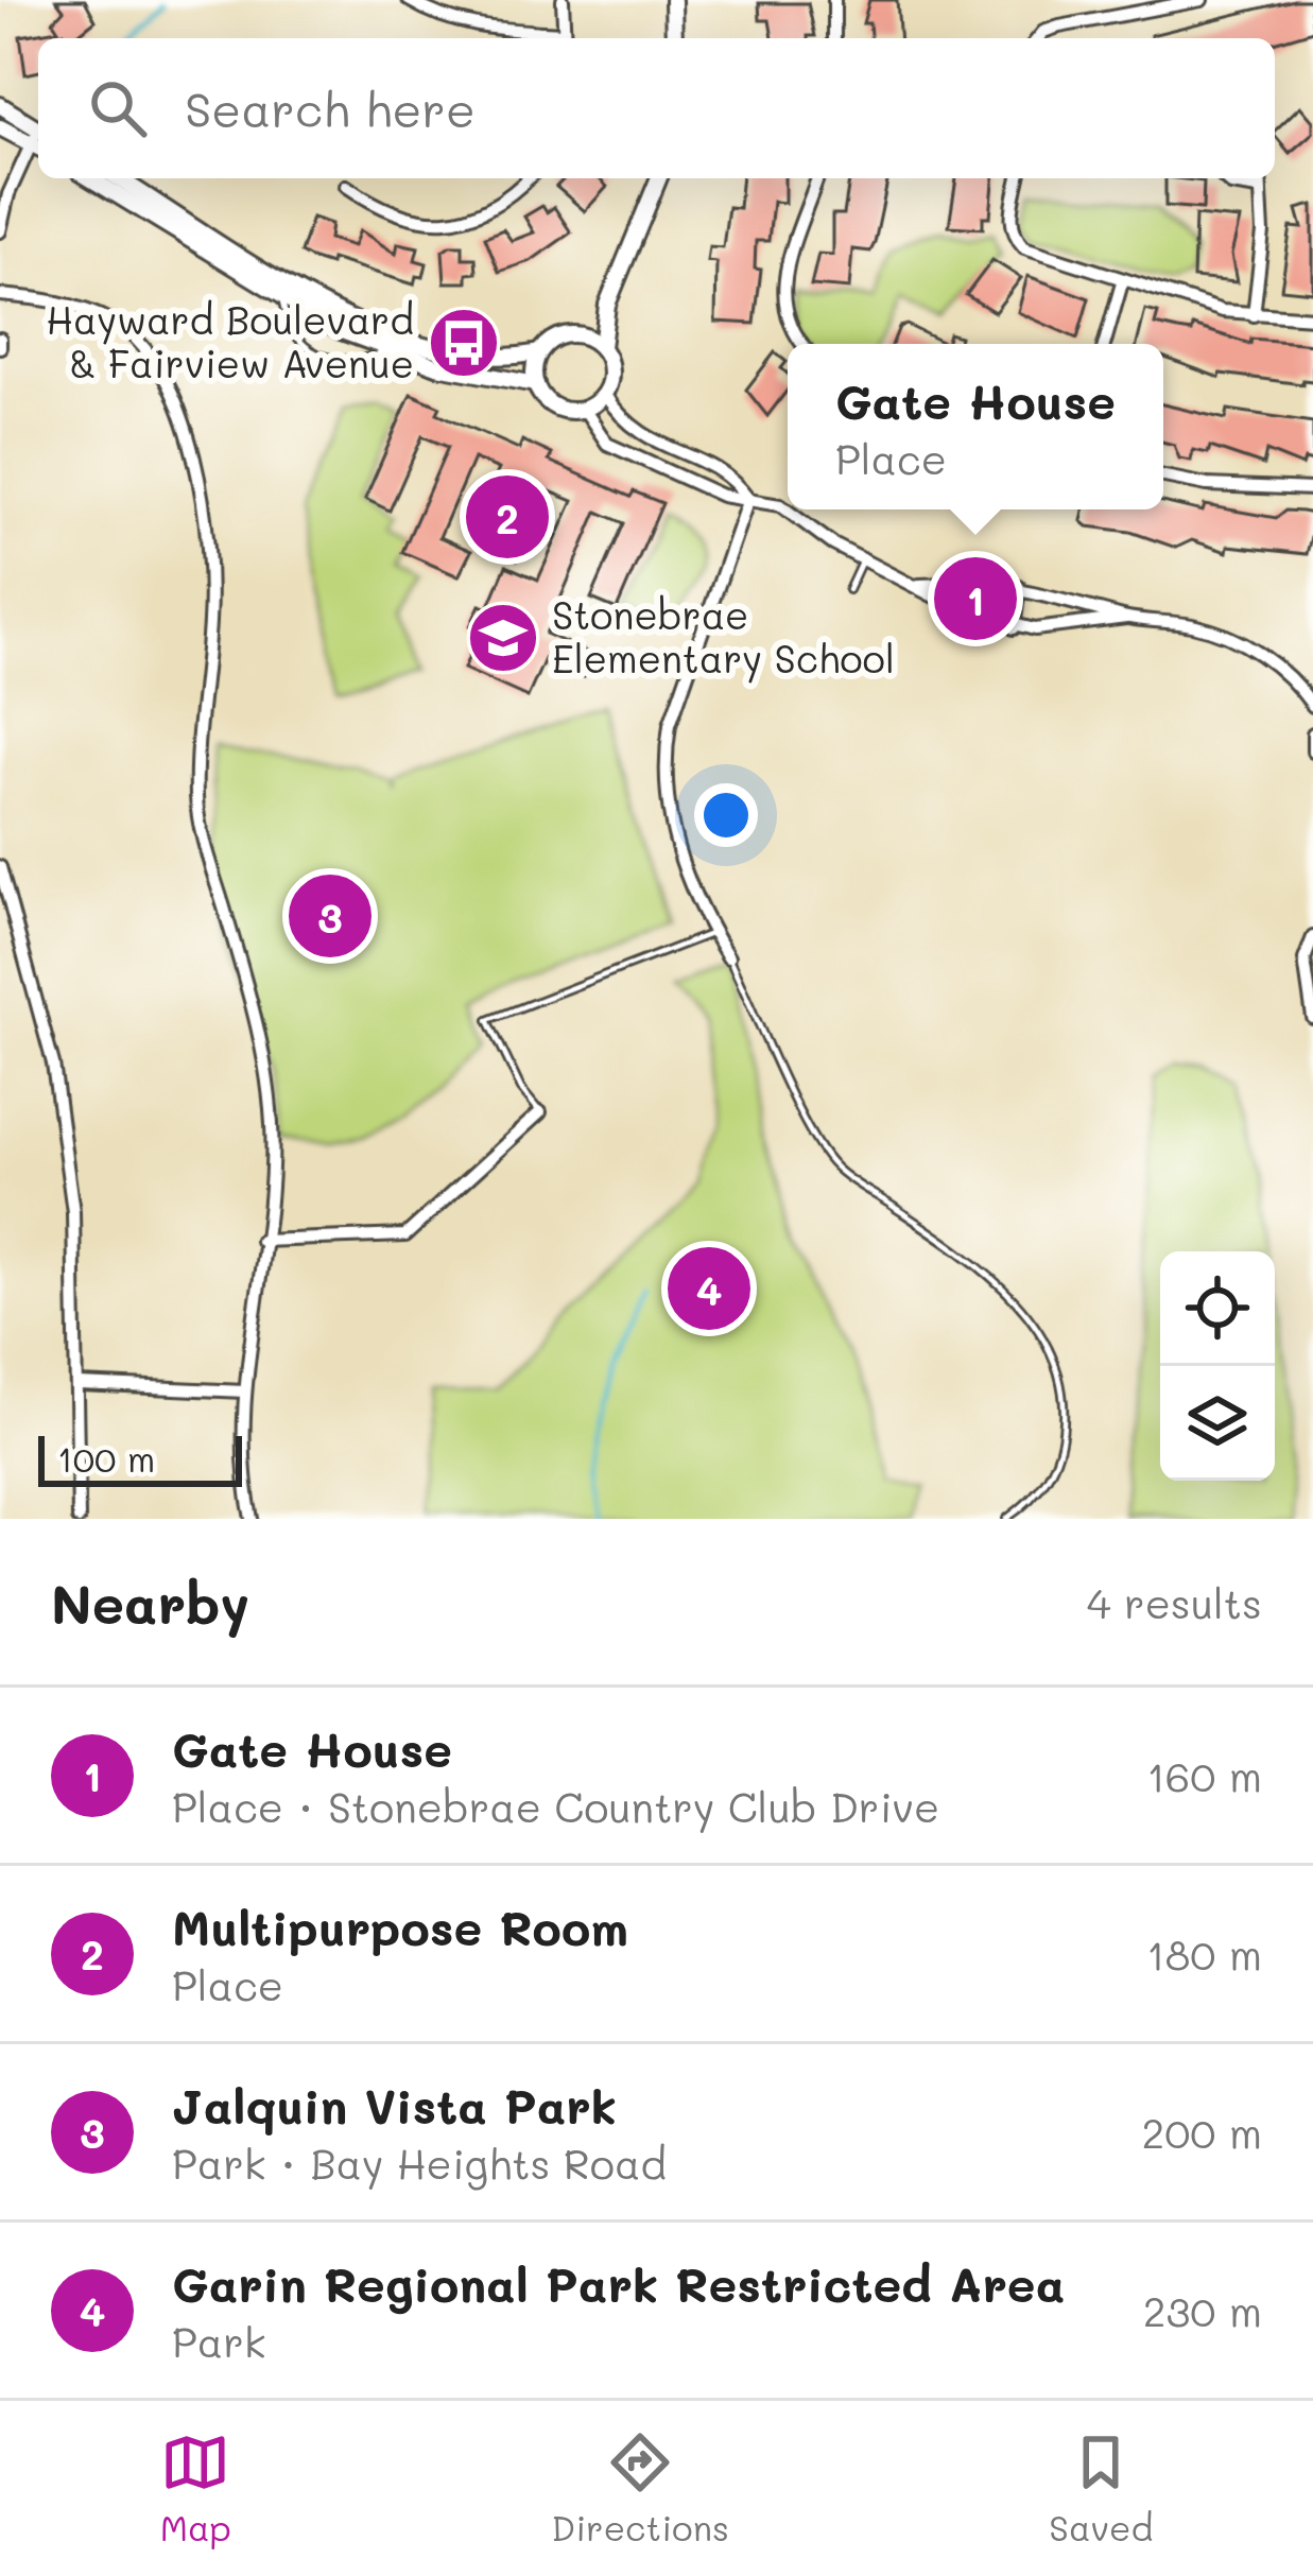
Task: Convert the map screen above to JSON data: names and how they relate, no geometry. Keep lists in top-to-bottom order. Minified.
{"places":{"bus stop":["Hayward Boulevard & Fairview Avenue"],"school or university":["Stonebrae Elementary School"]},"scale_bar":"100 m","page":{"search":"Search here","popup":["Gate House","Place"],"pins":["2","1","3","4"],"scale":"100 m","heading":["Nearby","4 results"],"list":[{"mark":"1","name":"Gate House","note":"Place · Stonebrae Country Club Drive","value":"160 m"},{"mark":"2","name":"Multipurpose Room","note":"Place","value":"180 m"},{"mark":"3","name":"Jalquin Vista Park","note":"Park · Bay Heights Road","value":"200 m"},{"mark":"4","name":"Garin Regional Park Restricted Area","note":"Park","value":"230 m"}],"nav":["Map","Directions","Saved"]}}
